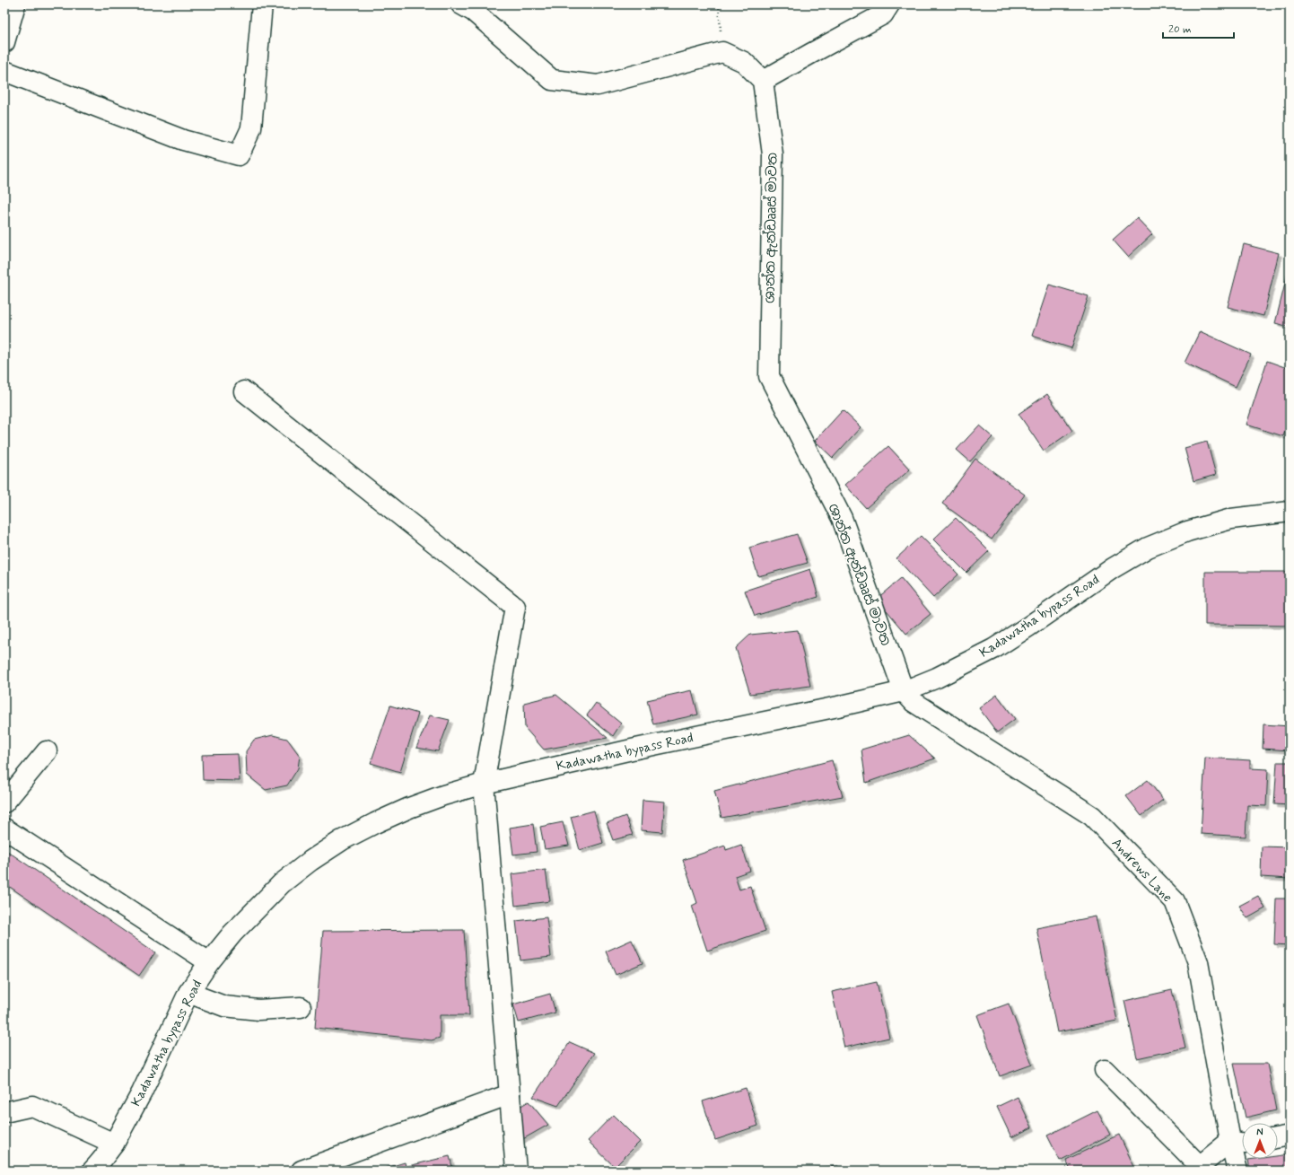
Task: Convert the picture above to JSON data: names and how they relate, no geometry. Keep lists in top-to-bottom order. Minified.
{"streets":{"street":["ශාන්ත ඇන්ඩෘෘස් මාවත","Kadawatha bypass Road","Andrews Lane"]},"crossings":[["ශාන්ත ඇන්ඩෘෘස් මාවත","Kadawatha bypass Road"],["ශාන්ත ඇන්ඩෘෘස් මාවත","Andrews Lane"],["Kadawatha bypass Road","Andrews Lane"]],"scale_bar":"20 m","north":"top"}
